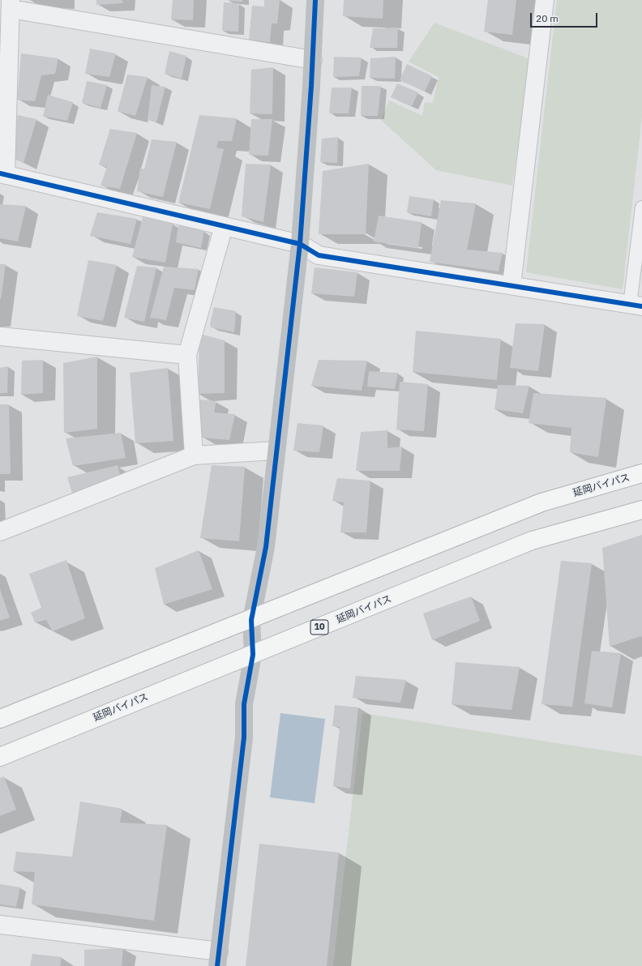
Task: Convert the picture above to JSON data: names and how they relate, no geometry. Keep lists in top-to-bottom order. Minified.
{"streets":{"highway":["延岡バイパス","10"]},"scale_bar":"20 m"}
